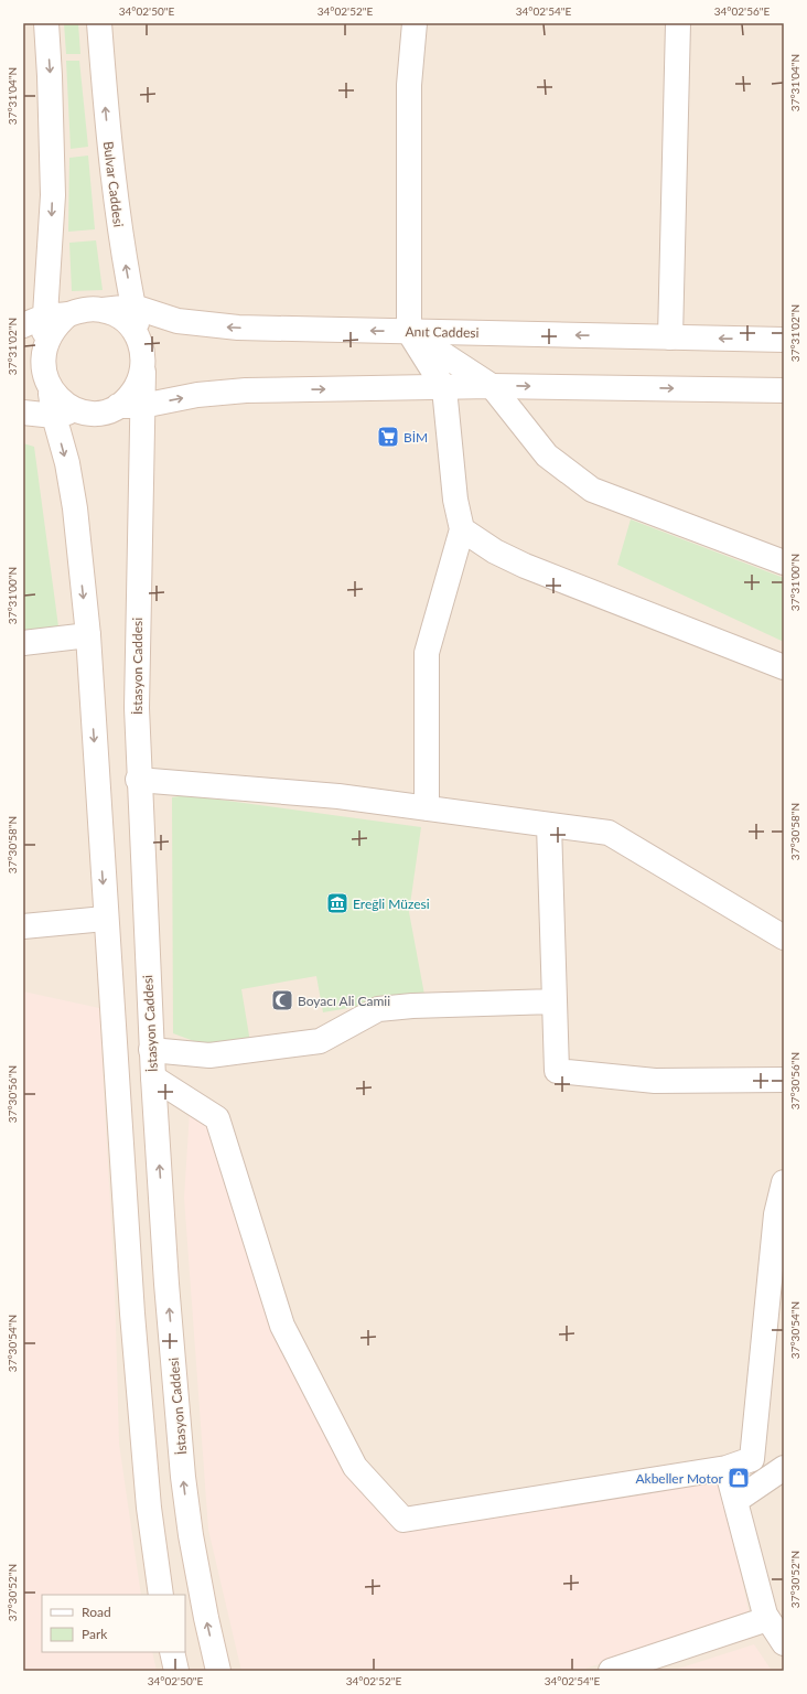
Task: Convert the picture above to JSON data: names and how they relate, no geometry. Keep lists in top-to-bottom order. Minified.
{"streets":{"street":["Bulvar Caddesi","Anıt Caddesi","İstasyon Caddesi"]},"crossings":[["Bulvar Caddesi","Anıt Caddesi"],["Bulvar Caddesi","İstasyon Caddesi"],["Anıt Caddesi","İstasyon Caddesi"]],"places":{"supermarket":["BİM"],"museum":["Ereğli Müzesi"],"mosque":["Boyacı Ali Camii"],"shop":["Akbeller Motor"]},"legend":["Road","Park"],"coordinates":["34°02'50\"E","34°02'52\"E","34°02'54\"E","34°02'56\"E","37°31'04\"N","37°31'02\"N","37°31'00\"N","37°30'58\"N","37°30'56\"N","37°30'54\"N","37°30'52\"N"]}
